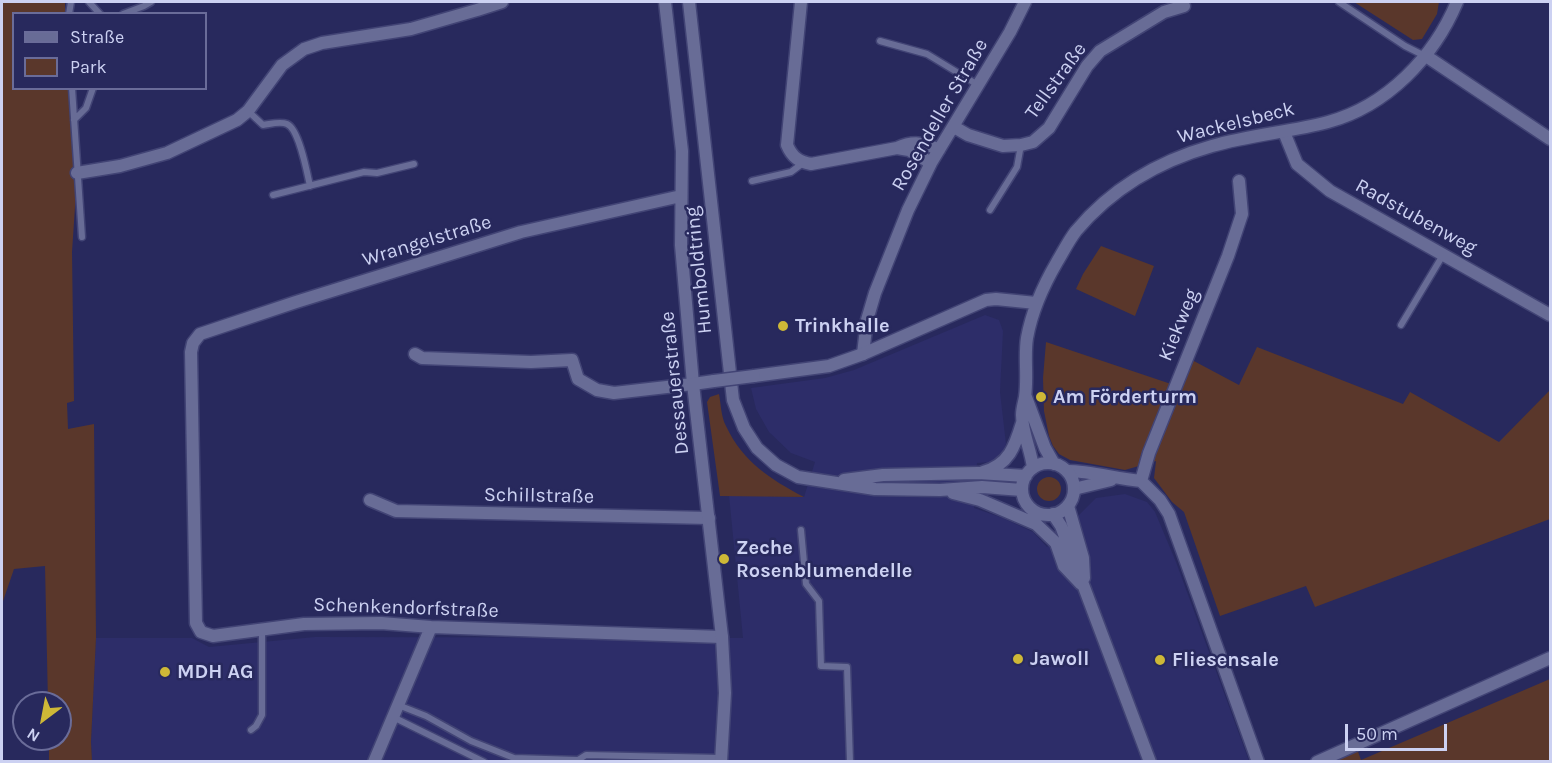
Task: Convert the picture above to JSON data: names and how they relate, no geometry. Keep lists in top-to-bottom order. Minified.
{"streets":{"street":["Tellstraße","Rosendeller Straße","Wackelsbeck","Radstubenweg","Wrangelstraße","Humboldtring","Kiekweg","Dessauerstraße","Schillstraße","Schenkendorfstraße"]},"crossings":[["Tellstraße","Rosendeller Straße"],["Wackelsbeck","Radstubenweg"],["Wrangelstraße","Dessauerstraße"],["Wrangelstraße","Schenkendorfstraße"],["Dessauerstraße","Schillstraße"],["Dessauerstraße","Schenkendorfstraße"]],"places":["Trinkhalle","Am Förderturm","Zeche Rosenblumendelle","Jawoll","Fliesensale","MDH AG"],"legend":["Straße","Park"],"scale_bar":"50 m","north":"bottom left"}
